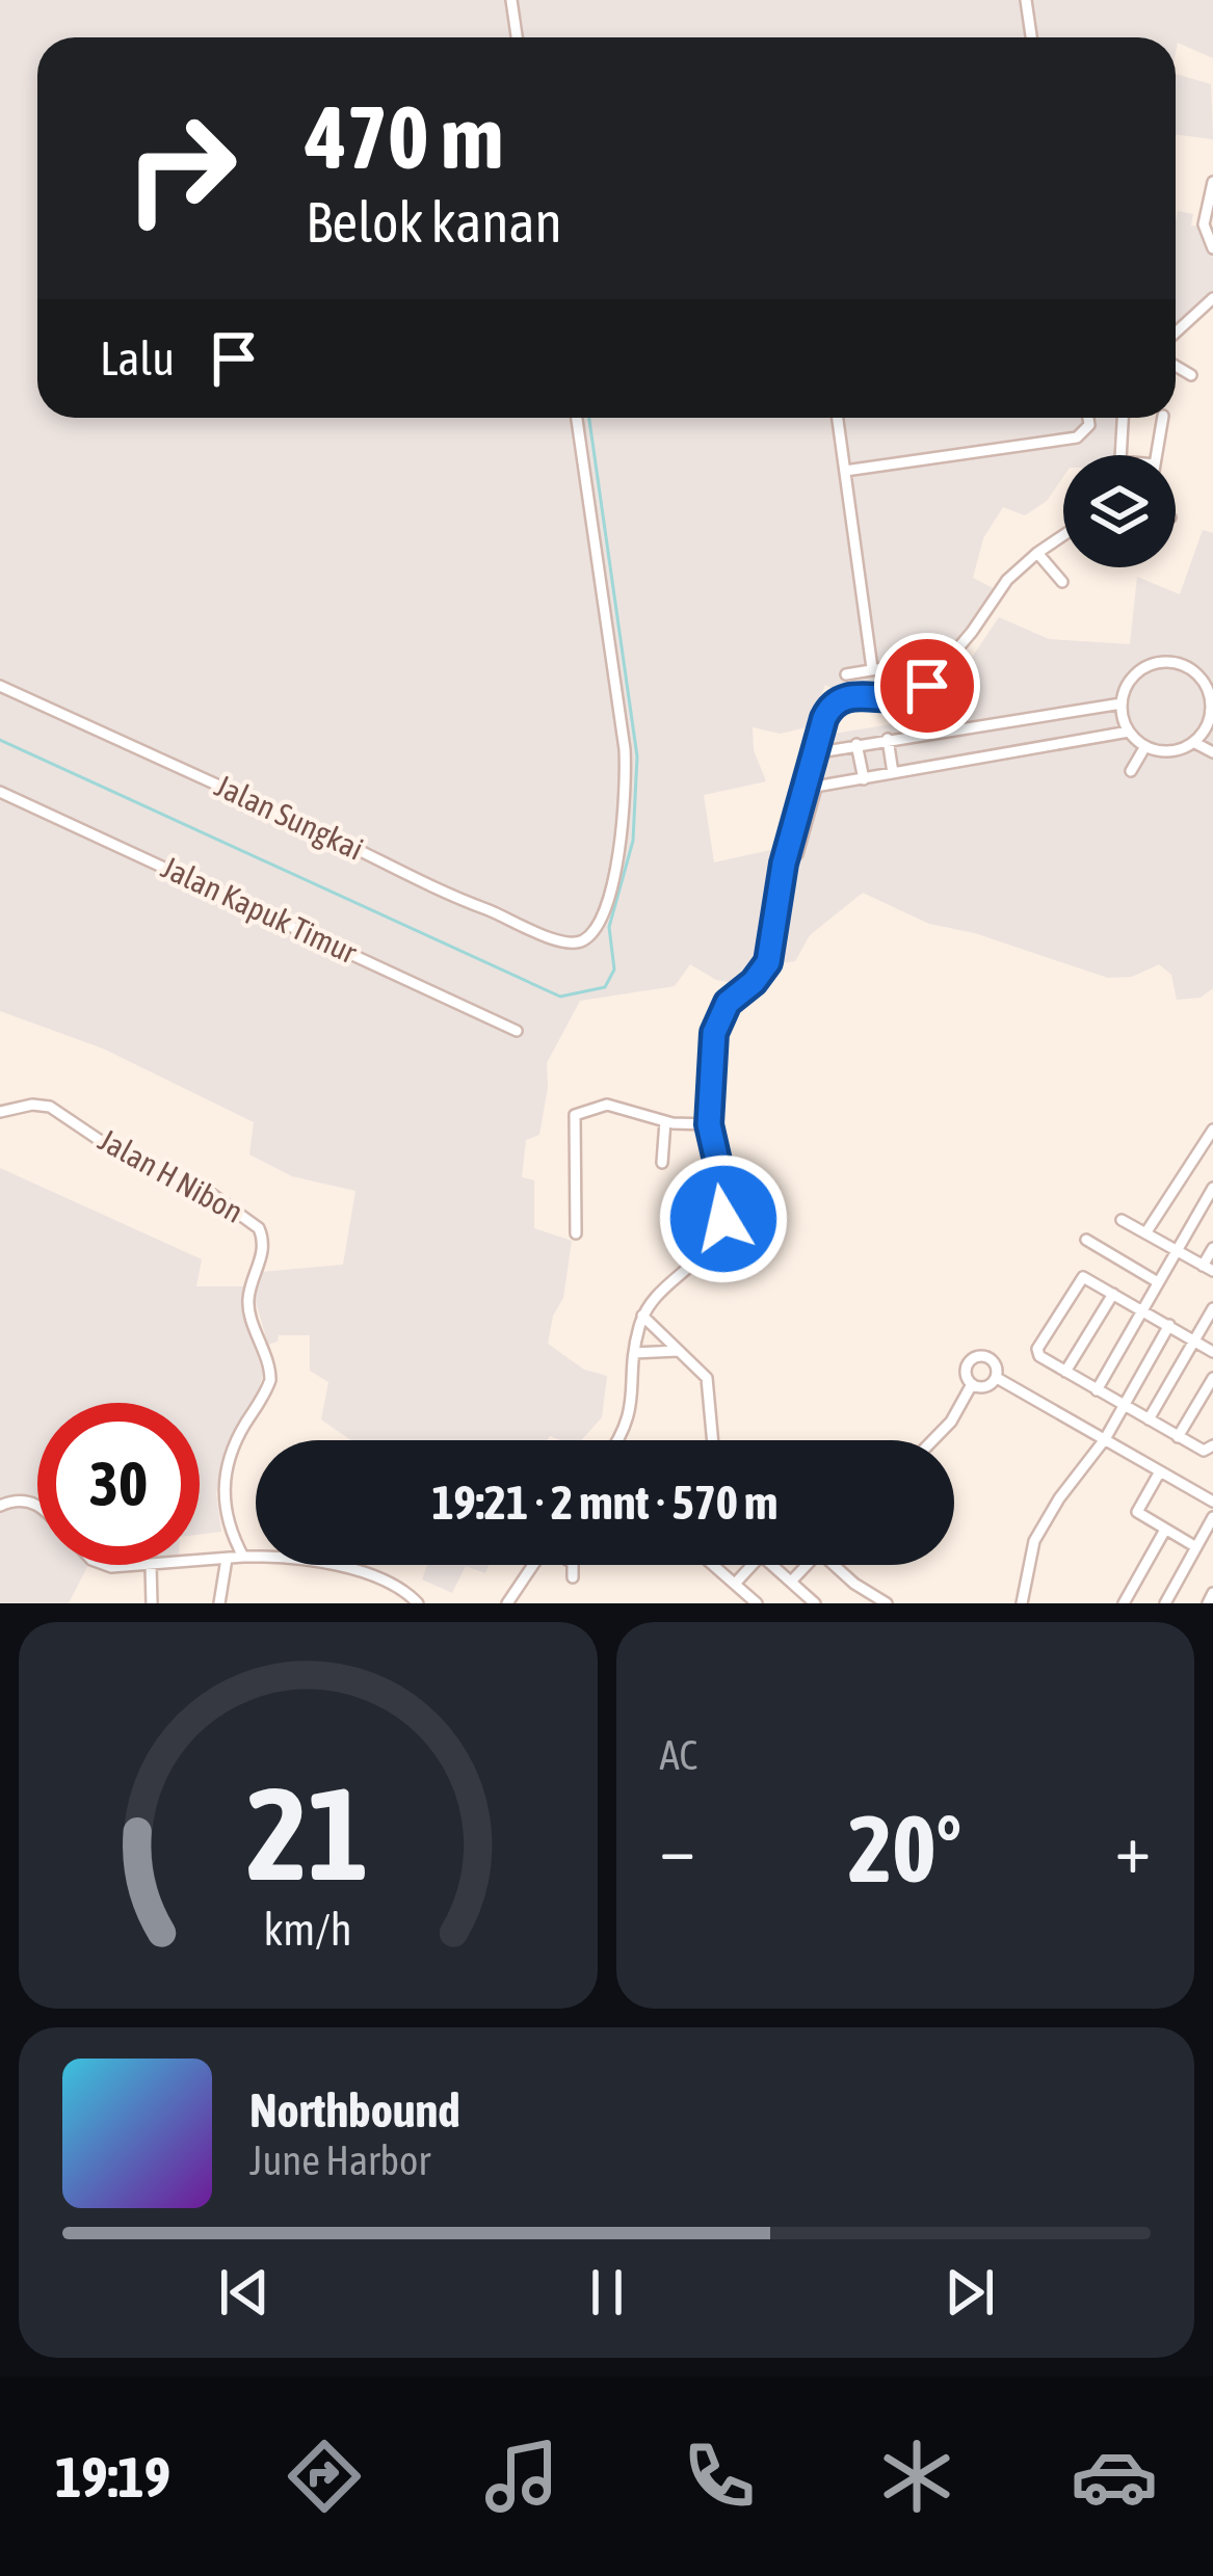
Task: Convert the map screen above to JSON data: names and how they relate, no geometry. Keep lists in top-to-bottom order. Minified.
{"streets":{"street":["Jalan Sungkai","Jalan Kapuk Timur","Jalan H Nibon"]},"page":{"turn":["470 m","Belok kanan"],"then":"Lalu","limit":"30","trip":"19:21 · 2 mnt · 570 m","tile":"AC","heat":["−","20°","+"],"song":["Northbound","June Harbor"],"tabs":"19:19","gauge":["21","km/h"]}}
